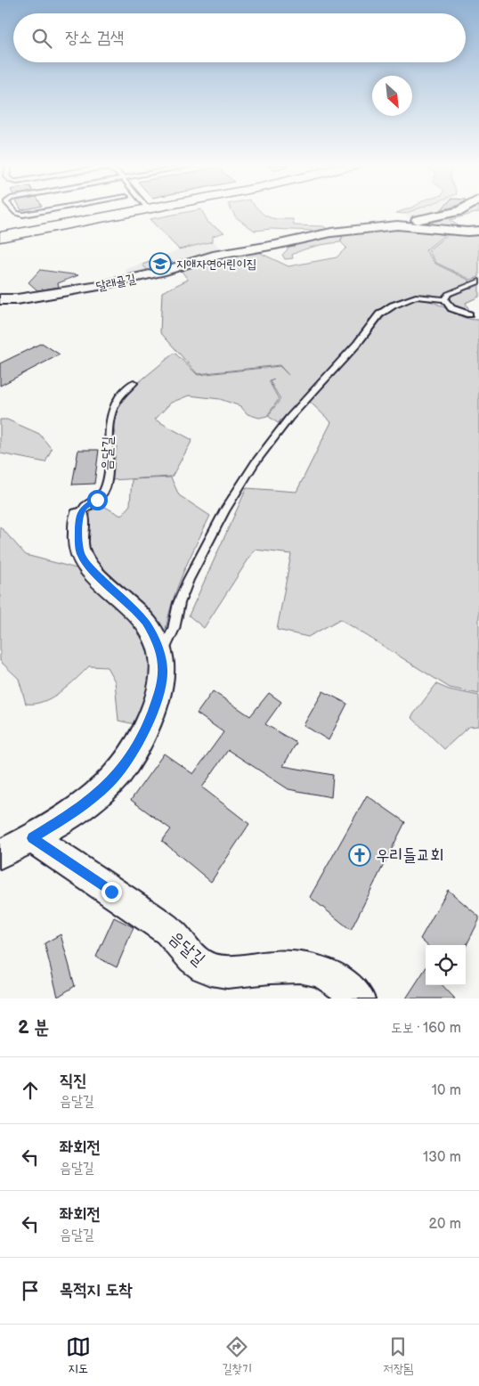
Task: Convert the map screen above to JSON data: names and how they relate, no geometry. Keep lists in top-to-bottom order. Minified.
{"streets":{"street":["달래골길","음달길"]},"places":{"school or university":["지애자연어린이집"],"church":["우리들교회"]},"north":"bottom right","page":{"search":"장소 검색","heading":["2 분","도보 · 160 m"],"list":[["직진","음달길","10 m"],["좌회전","음달길","130 m"],["좌회전","음달길","20 m"],"목적지 도착"],"nav":["지도","길찾기","저장됨"]}}
